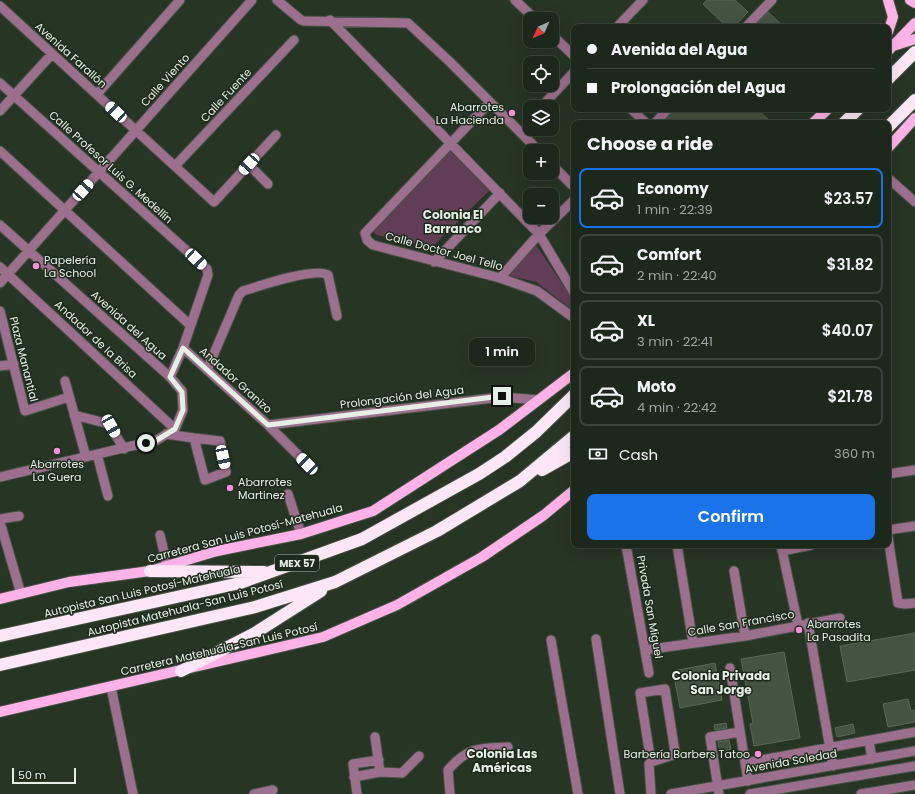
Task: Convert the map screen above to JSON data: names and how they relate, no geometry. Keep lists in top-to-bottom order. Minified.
{"streets":{"highway":["MEX 57","Autopista San Luis Potosí-Matehuala","Autopista Matehuala-San Luis Potosí"],"main road":["Carretera San Luis Potosí-Matehuala","Carretera Matehuala-San Luis Potosí"],"street":["Avenida Farallón","Calle Viento","Calle Fuente","Calle Profesor Luis G. Medellín","Calle Doctor Joel Tello","Avenida del Agua","Andador de la Brisa","Plaza Manantial","Andador Granizo","Prolongación del Agua","Privada San Miguel","Calle San Francisco","Avenida Soledad"]},"crossings":[["Avenida Farallón","Calle Viento"],["Avenida Farallón","Calle Fuente"],["Calle Viento","Calle Profesor Luis G. Medellín"],["Calle Viento","Avenida del Agua"],["Calle Viento","Andador de la Brisa"],["Avenida del Agua","Andador de la Brisa"],["Andador Granizo","Prolongación del Agua"],["Prolongación del Agua","Carretera San Luis Potosí-Matehuala"],["Privada San Miguel","Calle San Francisco"]],"districts":["Colonia El Barranco","Colonia Privada San Jorge","Colonia Las Américas"],"places":["Abarrotes La Hacienda","Papelería La School","Abarrotes La Guera","Abarrotes Martinez","Abarrotes La Pasadita","Barbería Barbers Tatoo"],"scale_bar":"50 m","north":"bottom left","page":{"map_buttons":["+","−"],"banner":["Avenida del Agua","Prolongación del Agua"],"heading":"Choose a ride","list":[{"name":"Economy","note":"1 min · 22:39","value":"$23.57"},{"name":"Comfort","note":"2 min · 22:40","value":"$31.82"},{"name":"XL","note":"3 min · 22:41","value":"$40.07"},{"name":"Moto","note":"4 min · 22:42","value":"$21.78"}],"bubble":"1 min","pay":["Cash","360 m"],"buttons":"Confirm","scale":"50 m"}}
